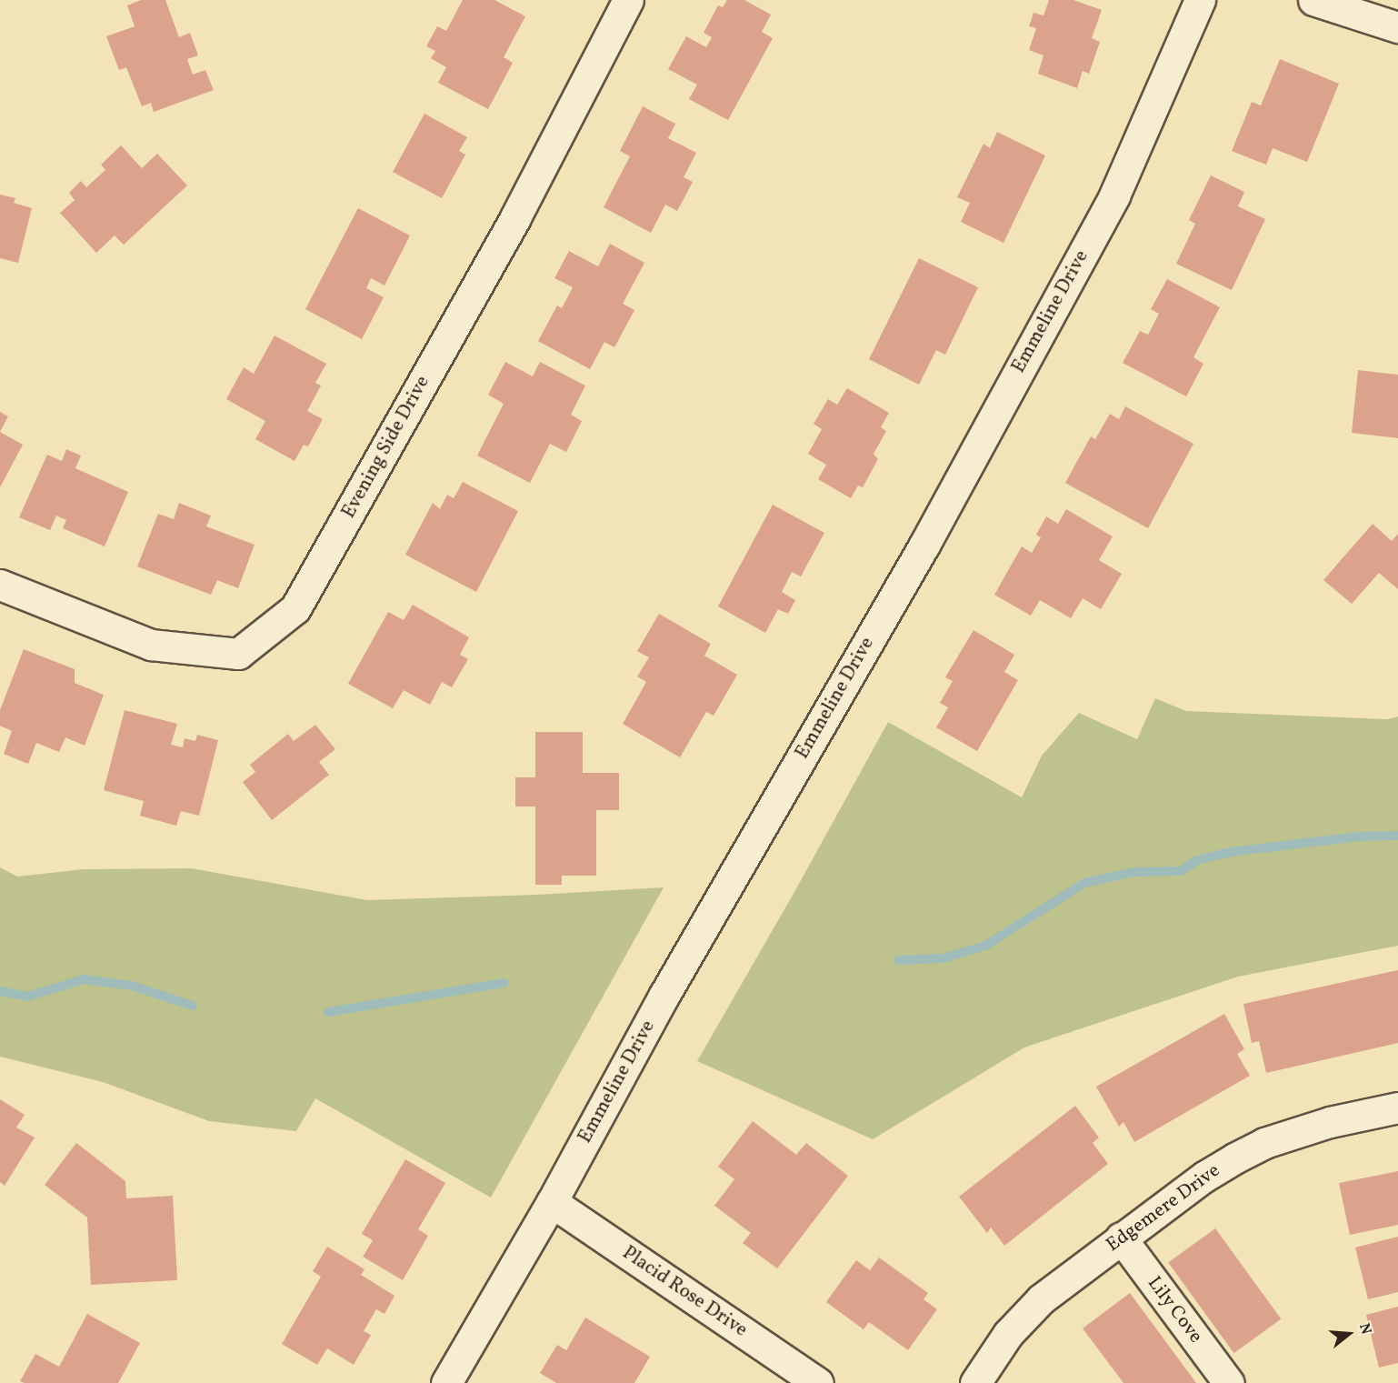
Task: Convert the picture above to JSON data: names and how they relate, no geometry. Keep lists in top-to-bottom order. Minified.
{"streets":{"street":["Emmeline Drive","Evening Side Drive","Edgemere Drive","Placid Rose Drive","Lily Cove"]},"crossings":[["Emmeline Drive","Placid Rose Drive"],["Edgemere Drive","Lily Cove"]],"north":"right"}
